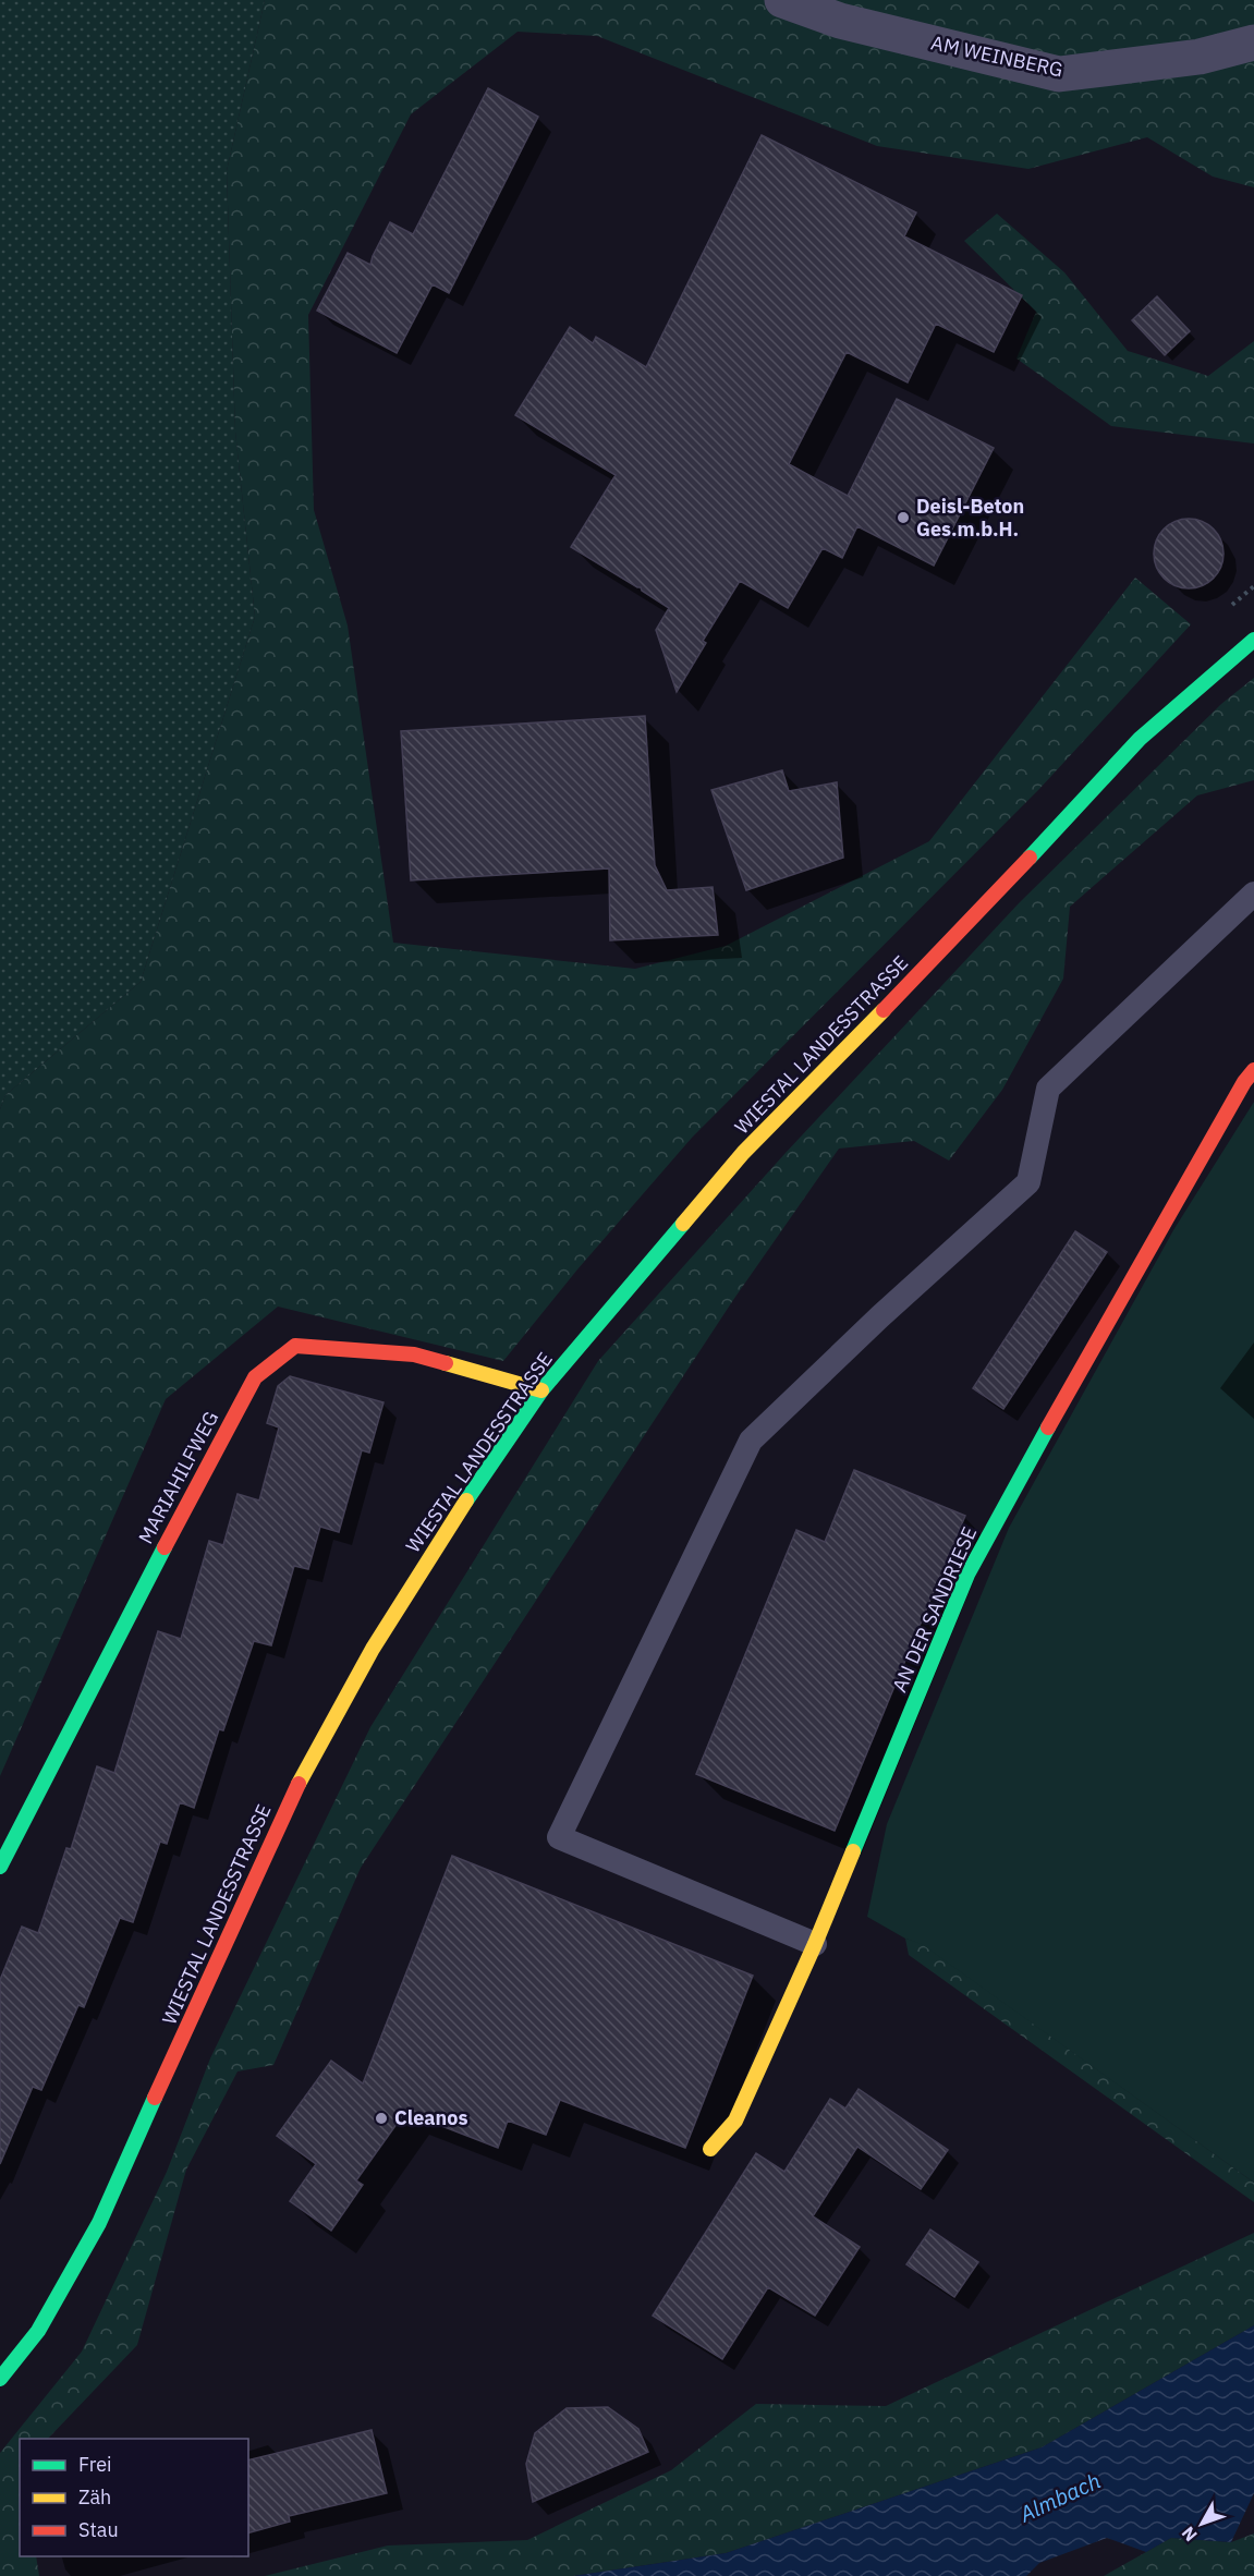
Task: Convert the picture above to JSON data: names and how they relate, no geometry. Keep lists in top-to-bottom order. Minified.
{"streets":{"main road":["WIESTAL LANDESSTRASSE","MARIAHILFWEG","AN DER SANDRIESE"],"street":["AM WEINBERG"]},"crossings":[["WIESTAL LANDESSTRASSE","MARIAHILFWEG"]],"water":["Almbach"],"places":["Deisl-Beton Ges.m.b.H.","Cleanos"],"legend":["Frei","Zäh","Stau"],"north":"bottom left"}
